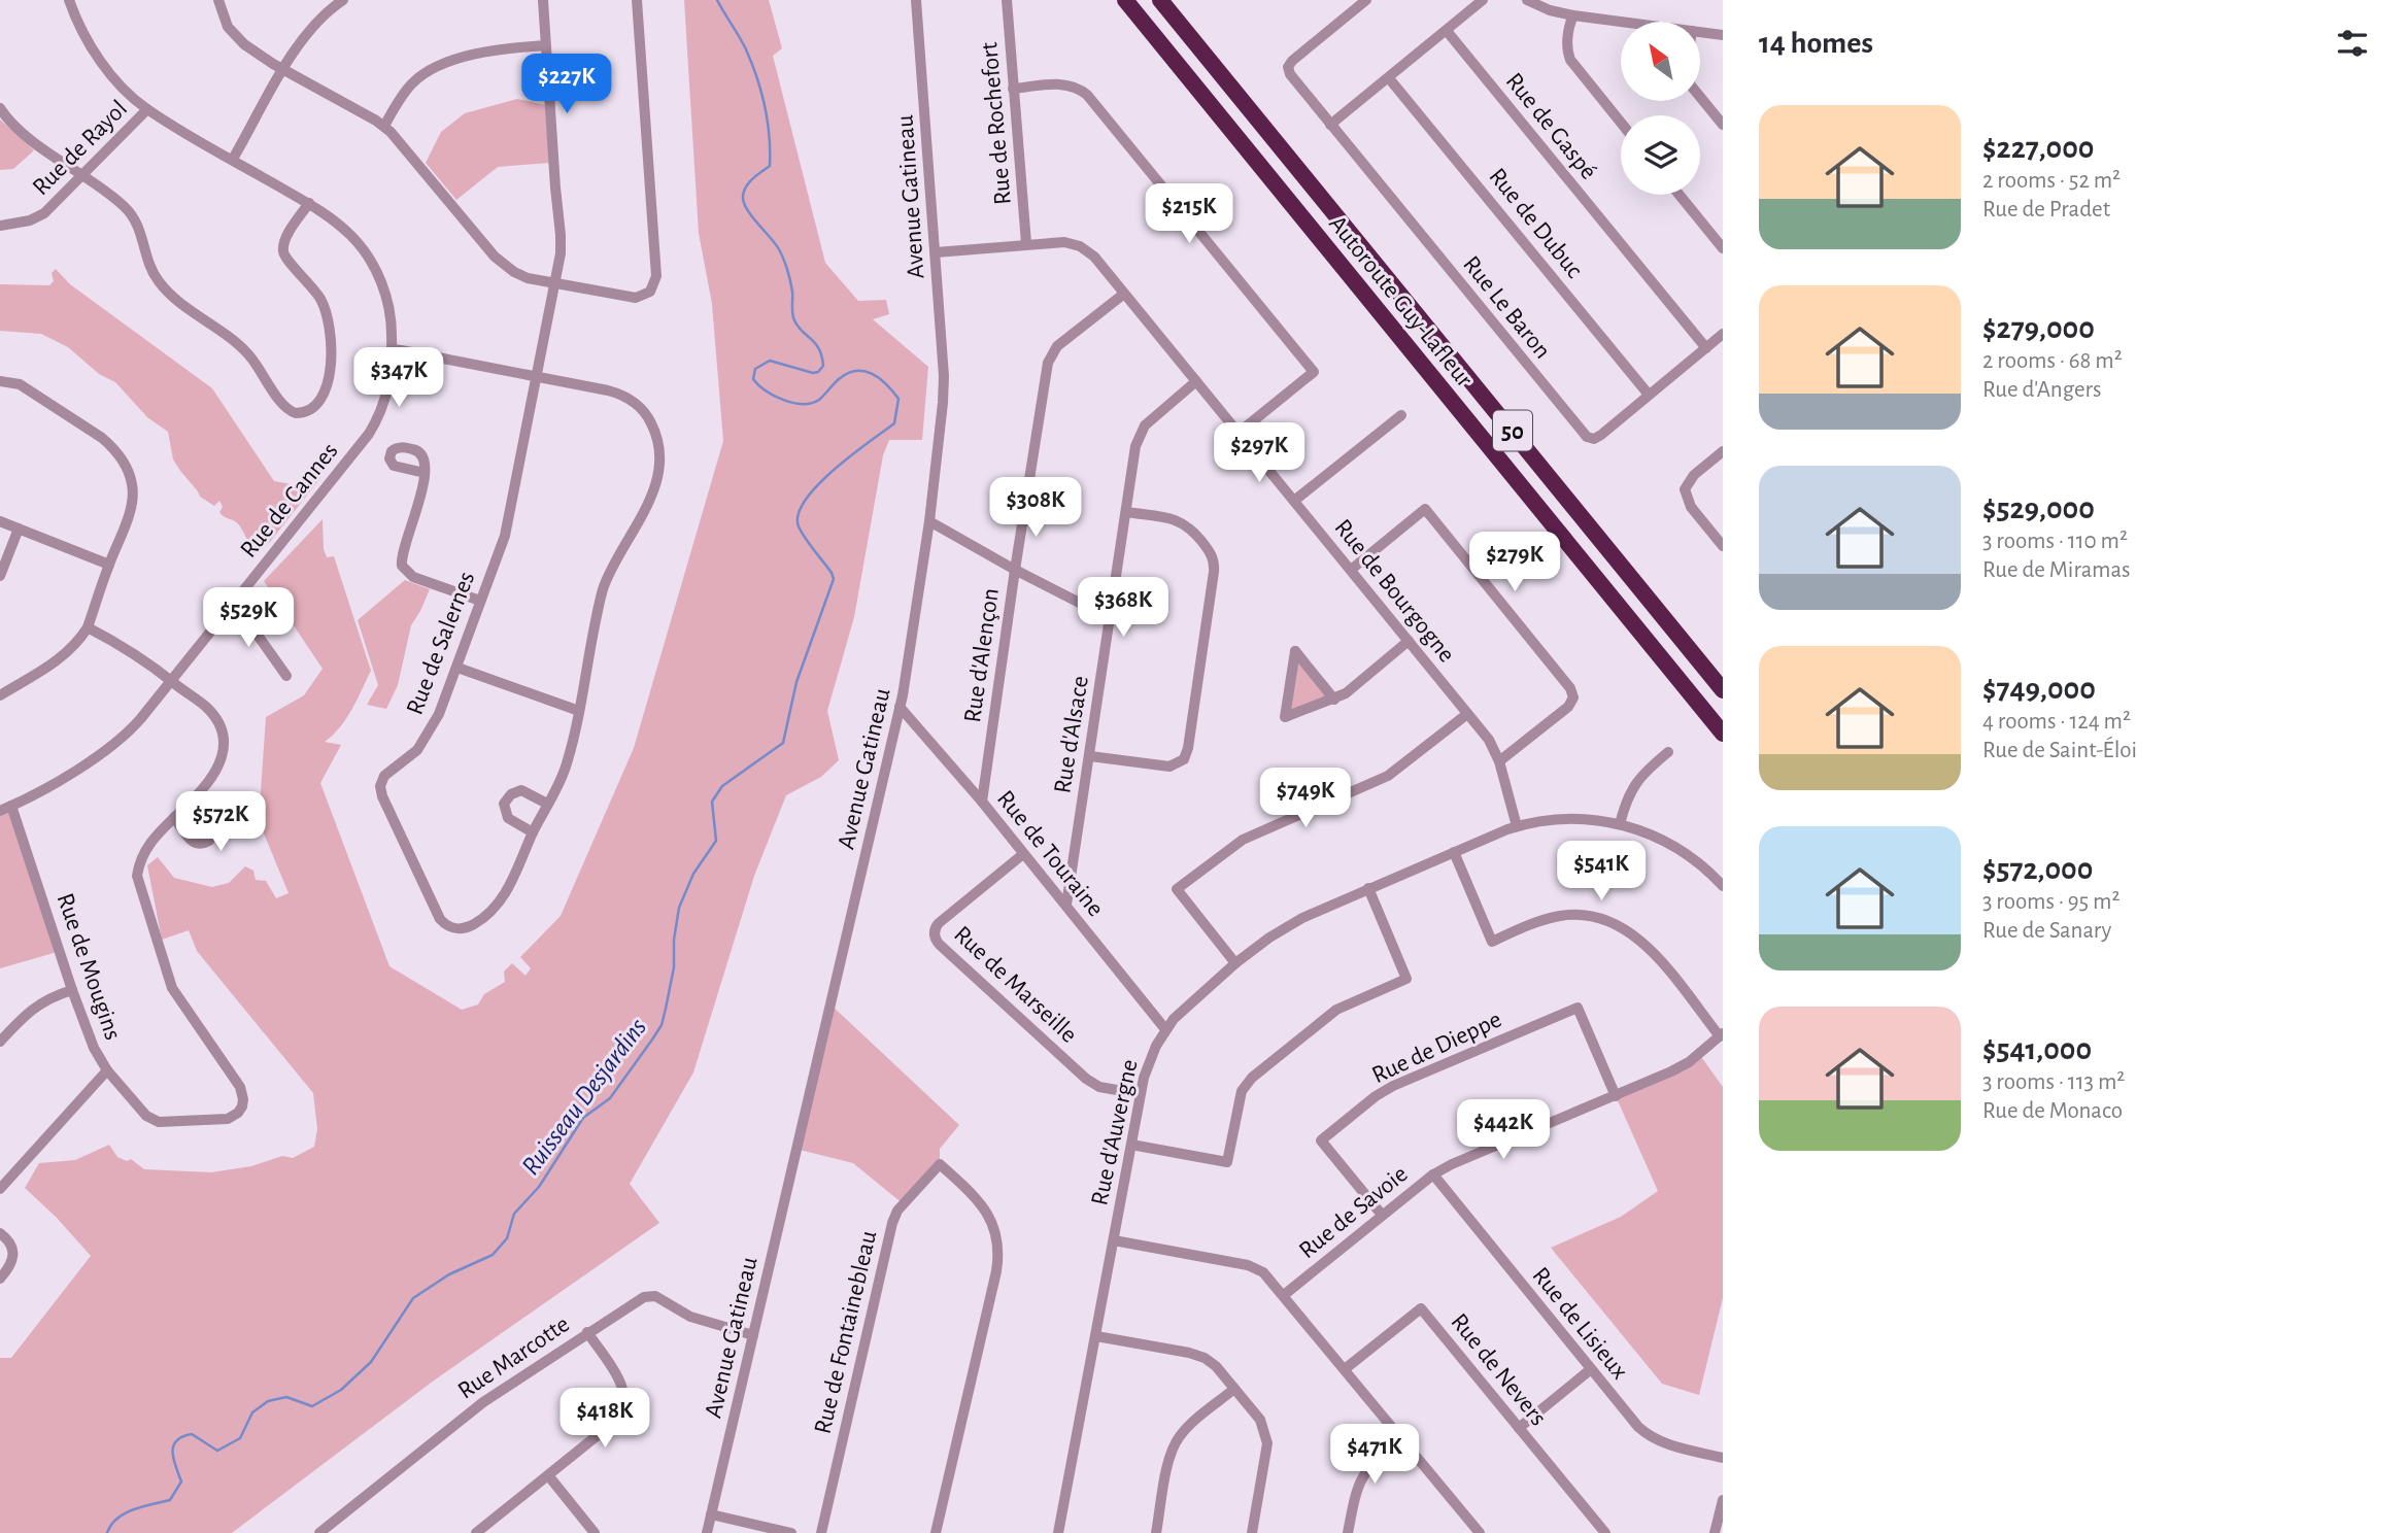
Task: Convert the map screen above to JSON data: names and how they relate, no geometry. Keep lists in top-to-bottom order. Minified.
{"streets":{"highway":["Autoroute Guy-Lafleur","50"],"street":["Rue de Rochefort","Rue de Gaspé","Rue de Rayol","Avenue Gatineau","Rue de Dubuc","Rue Le Baron","Rue de Cannes","Rue de Bourgogne","Rue de Salernes","Rue d'Alençon","Rue d'Alsace","Rue de Touraine","Rue de Mougins","Rue de Marseille","Rue de Dieppe","Rue d'Auvergne","Rue de Savoie","Rue de Lisieux","Rue de Fontainebleau","Rue Marcotte","Rue de Nevers"]},"crossings":[["Rue de Rochefort","Rue de Bourgogne"],["Rue de Gaspé","Rue Le Baron"],["Rue de Rayol","Rue de Cannes"],["Avenue Gatineau","Rue de Bourgogne"],["Avenue Gatineau","Rue de Touraine"],["Avenue Gatineau","Rue Marcotte"],["Rue de Dubuc","Rue Le Baron"],["Rue de Cannes","Rue de Salernes"],["Rue de Cannes","Rue de Mougins"],["Rue de Bourgogne","Rue d'Alençon"],["Rue de Bourgogne","Rue d'Alsace"],["Rue de Bourgogne","Rue d'Auvergne"],["Rue d'Alençon","Rue de Touraine"],["Rue d'Alsace","Rue de Touraine"],["Rue de Touraine","Rue de Marseille"],["Rue de Touraine","Rue d'Auvergne"],["Rue de Marseille","Rue d'Auvergne"],["Rue de Dieppe","Rue de Savoie"],["Rue de Savoie","Rue de Lisieux"]],"water":["Ruisseau Desjardins"],"north":"top left","page":{"heading":"14 homes","price":["$227K","$215K","$347K","$297K","$308K","$279K","$368K","$529K","$749K","$572K","$541K","$442K","$418K","$471K"],"list":[{"name":"$227,000","note":"2 rooms · 52 m² · Rue de Pradet"},{"name":"$279,000","note":"2 rooms · 68 m² · Rue d'Angers"},{"name":"$529,000","note":"3 rooms · 110 m² · Rue de Miramas"},{"name":"$749,000","note":"4 rooms · 124 m² · Rue de Saint-Éloi"},{"name":"$572,000","note":"3 rooms · 95 m² · Rue de Sanary"},{"name":"$541,000","note":"3 rooms · 113 m² · Rue de Monaco"}]}}
